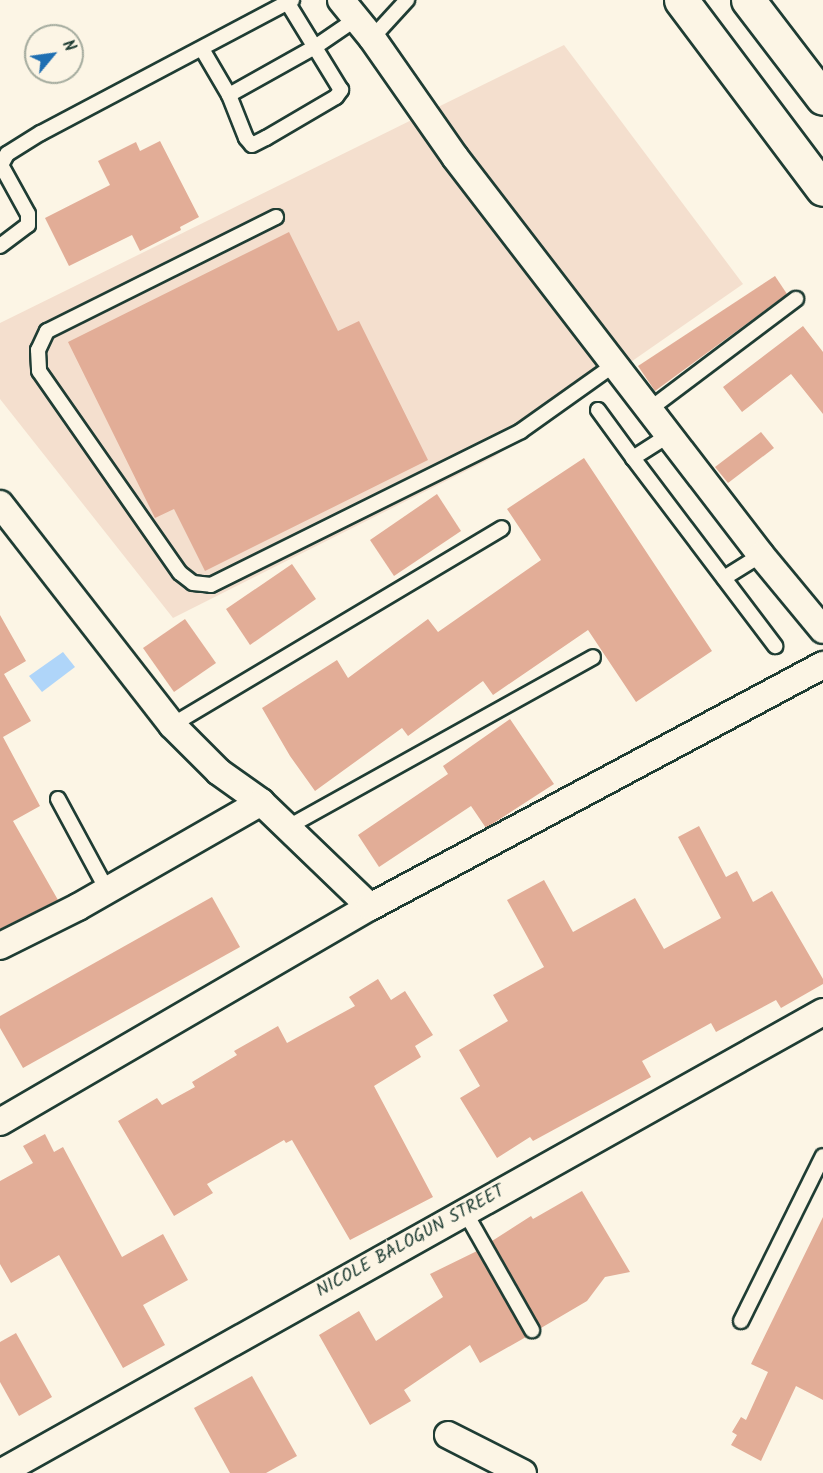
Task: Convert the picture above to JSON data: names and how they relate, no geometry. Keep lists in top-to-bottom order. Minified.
{"streets":{"street":["NICOLE BALOGUN STREET"]},"north":"top right"}
